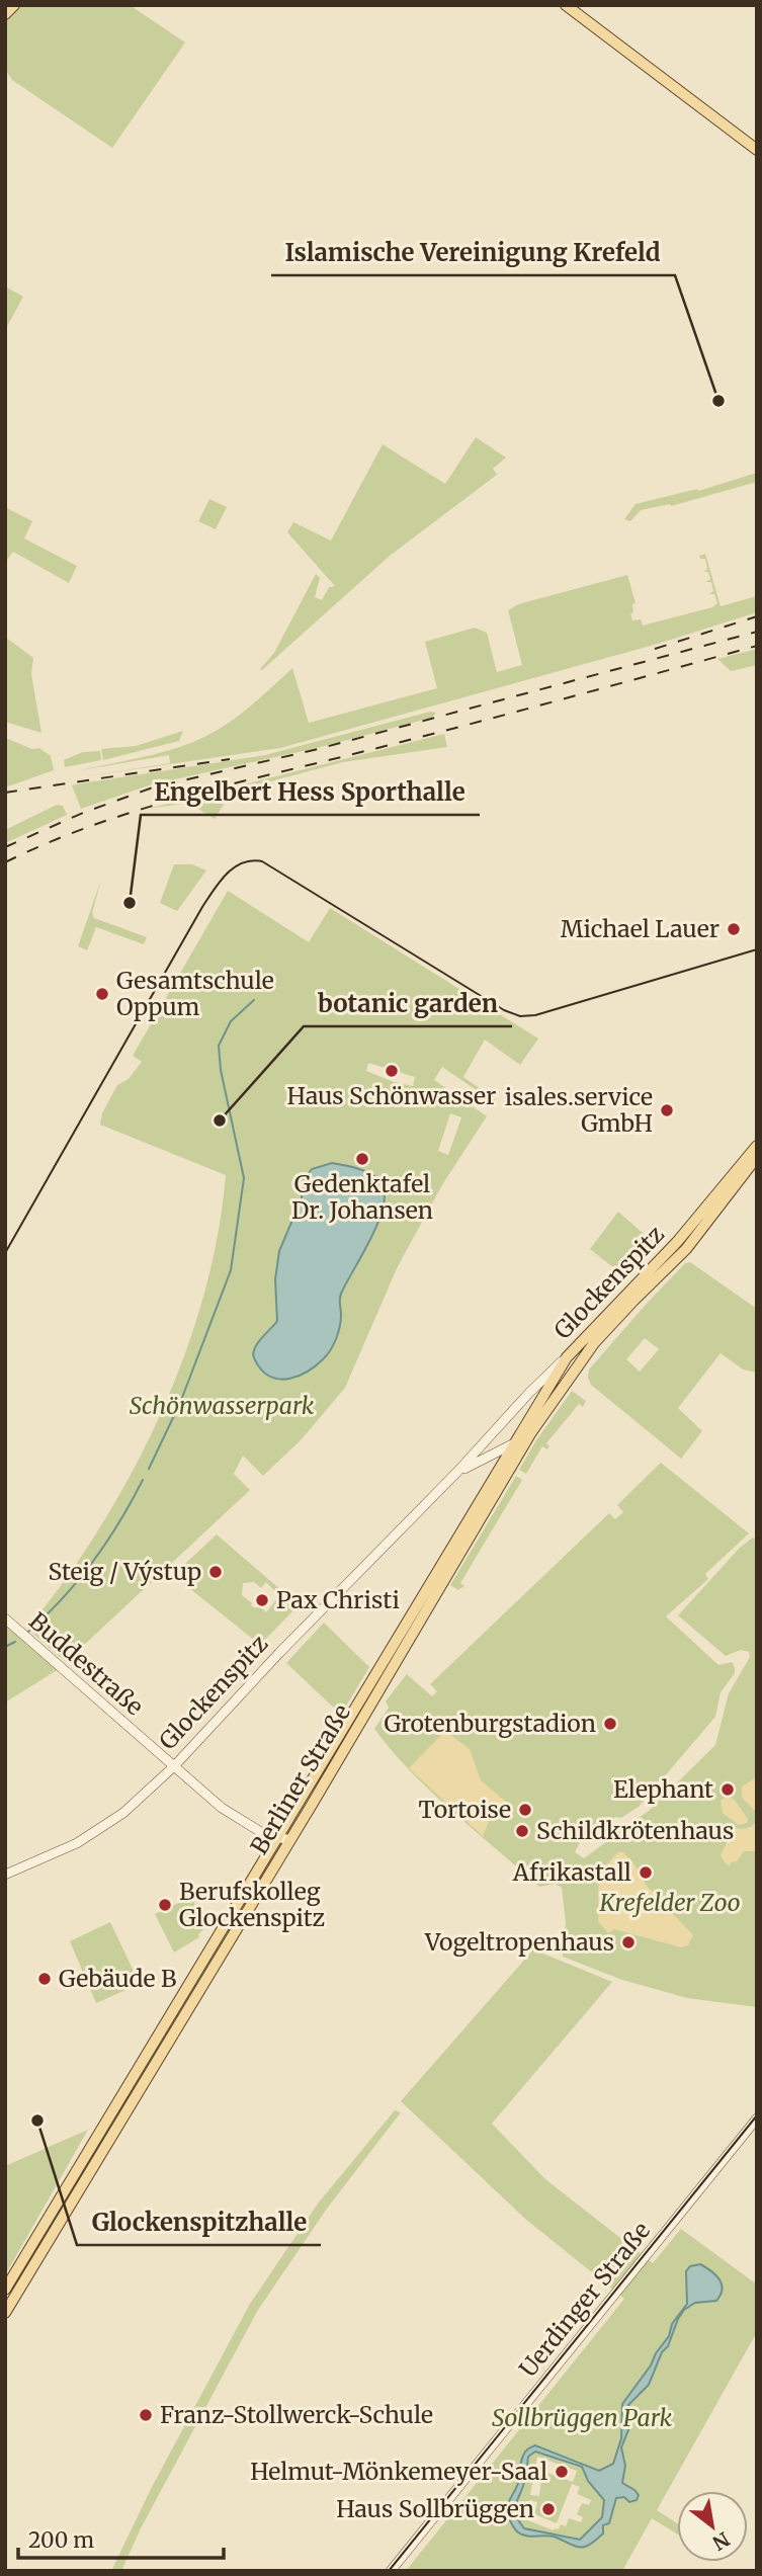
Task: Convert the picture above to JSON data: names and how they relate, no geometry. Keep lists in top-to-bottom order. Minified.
{"streets":{"main road":["Glockenspitz","Buddestraße","Berliner Straße","Uerdinger Straße"]},"crossings":[["Glockenspitz","Buddestraße"],["Glockenspitz","Berliner Straße"],["Buddestraße","Berliner Straße"]],"parks":["Schönwasserpark","Krefelder Zoo","Sollbrüggen Park"],"places":["Islamische Vereinigung Krefeld","Engelbert Hess Sporthalle","Michael Lauer","Gesamtschule Oppum","Haus Schönwasser","isales.service GmbH","botanic garden","Gedenktafel Dr. Johansen","Steig / Výstup","Pax Christi","Grotenburgstadion","Elephant","Tortoise","Schildkrötenhaus","Afrikastall","Berufskolleg Glockenspitz","Vogeltropenhaus","Gebäude B","Glockenspitzhalle","Franz-Stollwerck-Schule","Helmut-Mönkemeyer-Saal","Haus Sollbrüggen"],"scale_bar":"200 m","north":"bottom right"}
